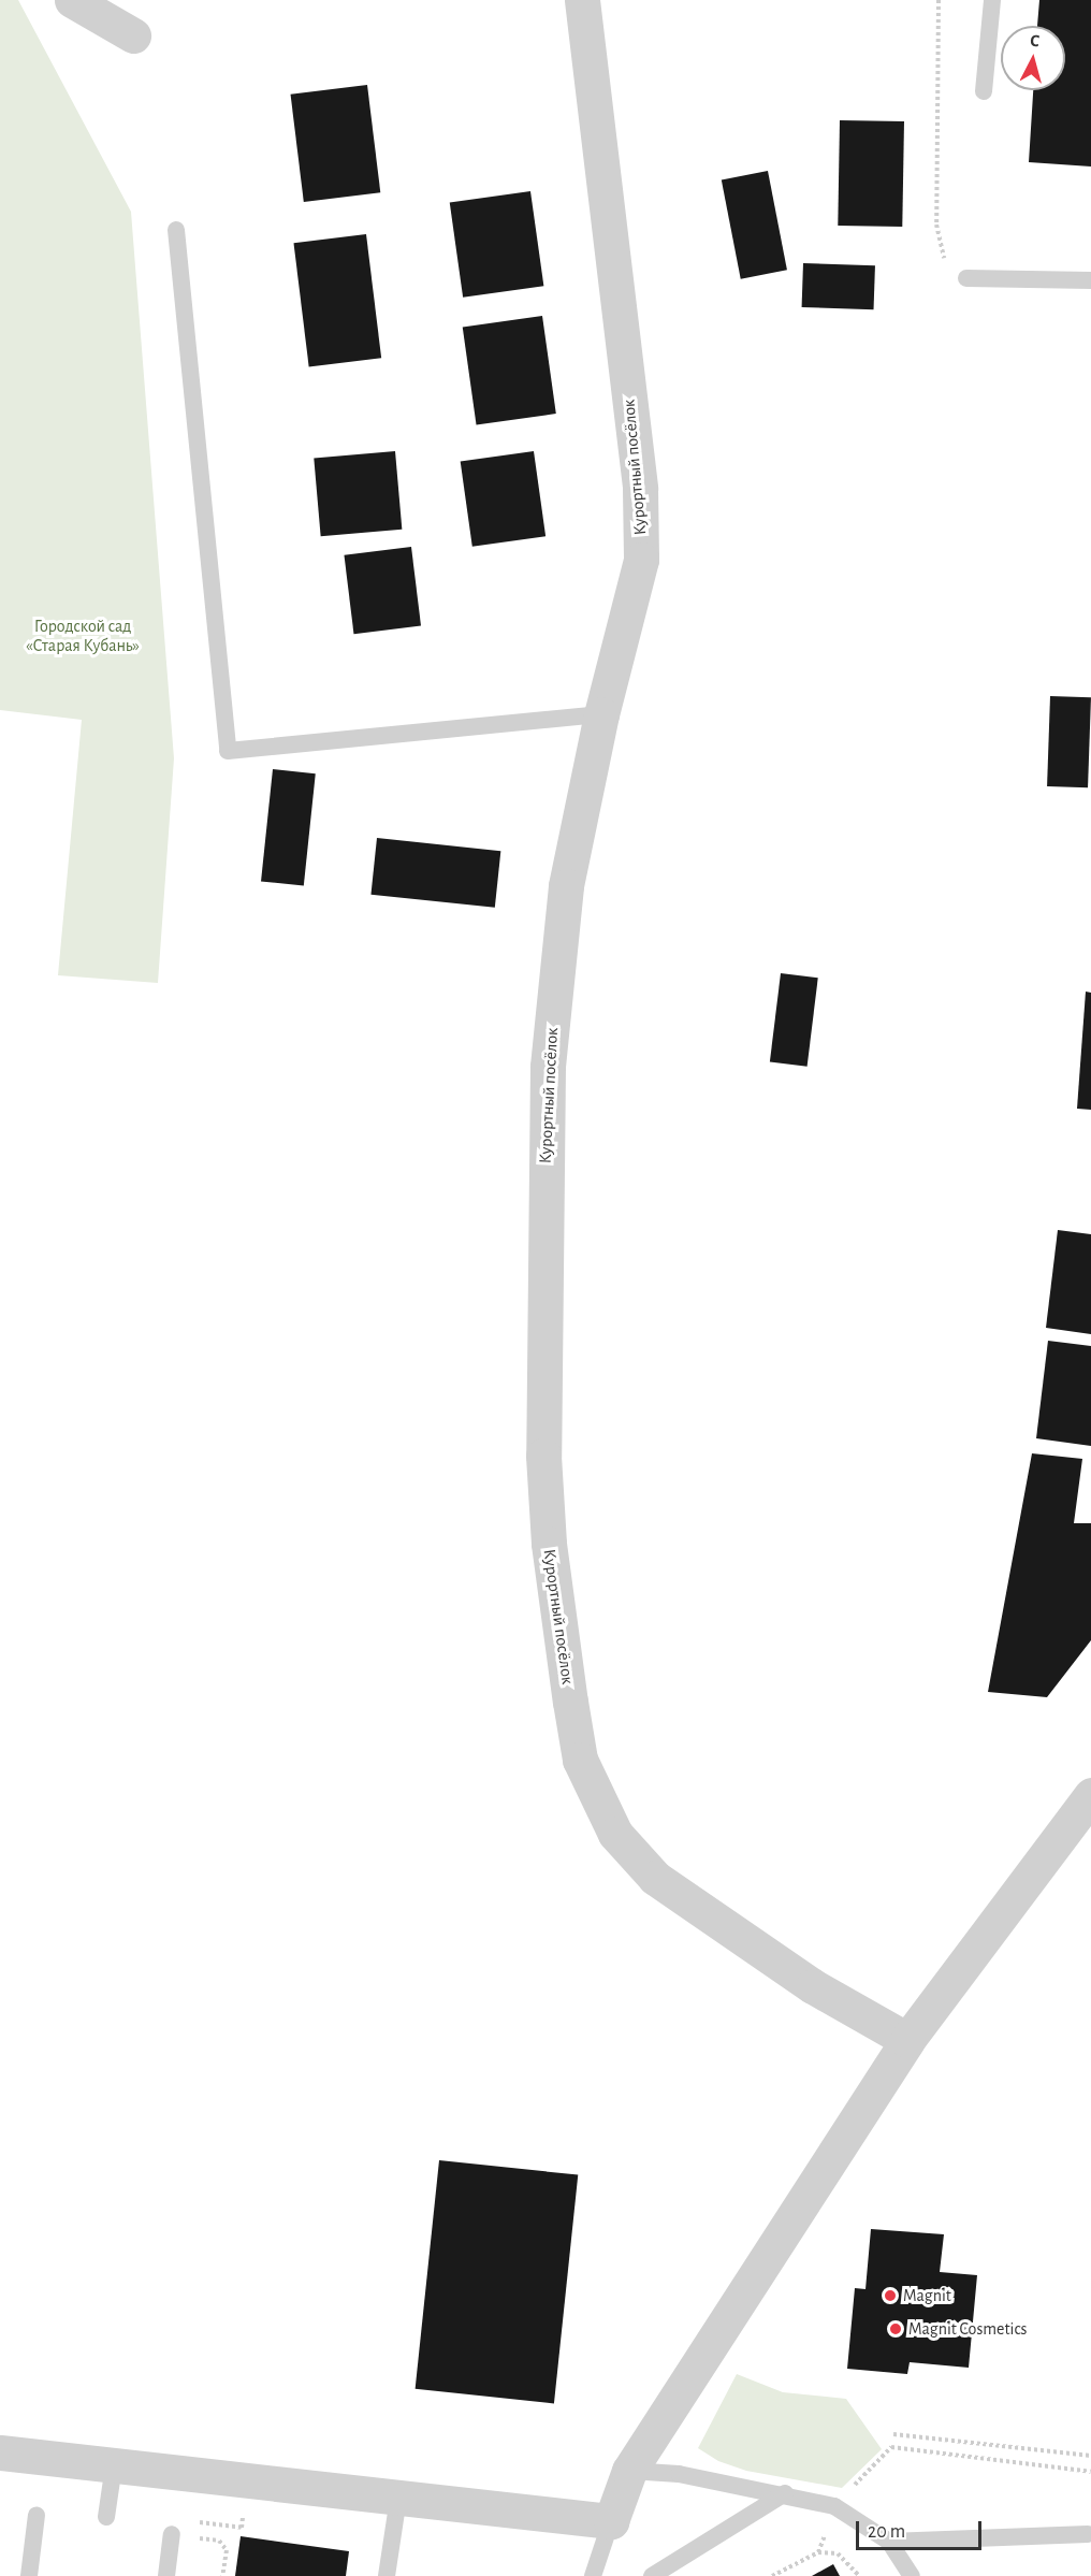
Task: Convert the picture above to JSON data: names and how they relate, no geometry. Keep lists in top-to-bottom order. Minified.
{"streets":{"street":["Курортный посёлок"]},"parks":["Городской сад «Старая Кубань»"],"places":["Magnit","Magnit Cosmetics"],"scale_bar":"20 m","north":"top"}
